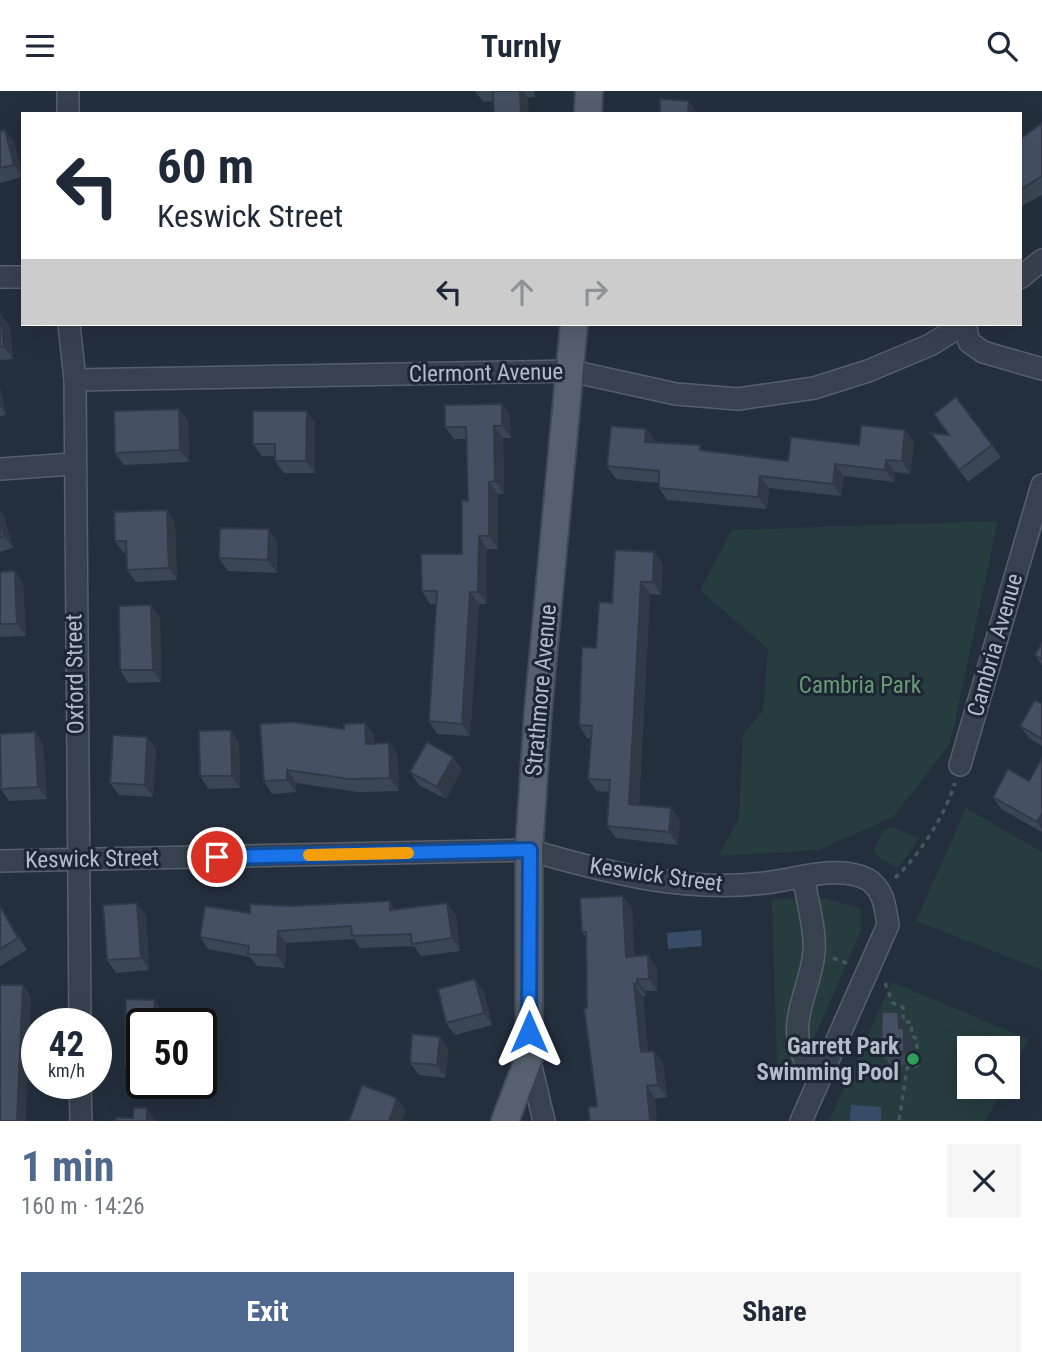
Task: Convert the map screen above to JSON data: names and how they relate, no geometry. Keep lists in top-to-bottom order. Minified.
{"streets":{"main road":["Strathmore Avenue"],"street":["Clermont Avenue","Cambria Avenue","Oxford Street","Keswick Street"]},"crossings":[["Clermont Avenue","Oxford Street"],["Clermont Avenue","Strathmore Avenue"],["Oxford Street","Keswick Street"],["Strathmore Avenue","Keswick Street"]],"parks":["Cambria Park"],"places":["Garrett Park Swimming Pool"],"page":{"header":"Turnly","turn":["60 m","Keswick Street"],"speed":"42 km/h","limit":"50","heading":["1 min","160 m · 14:26"],"buttons":["Exit","Share"]}}
